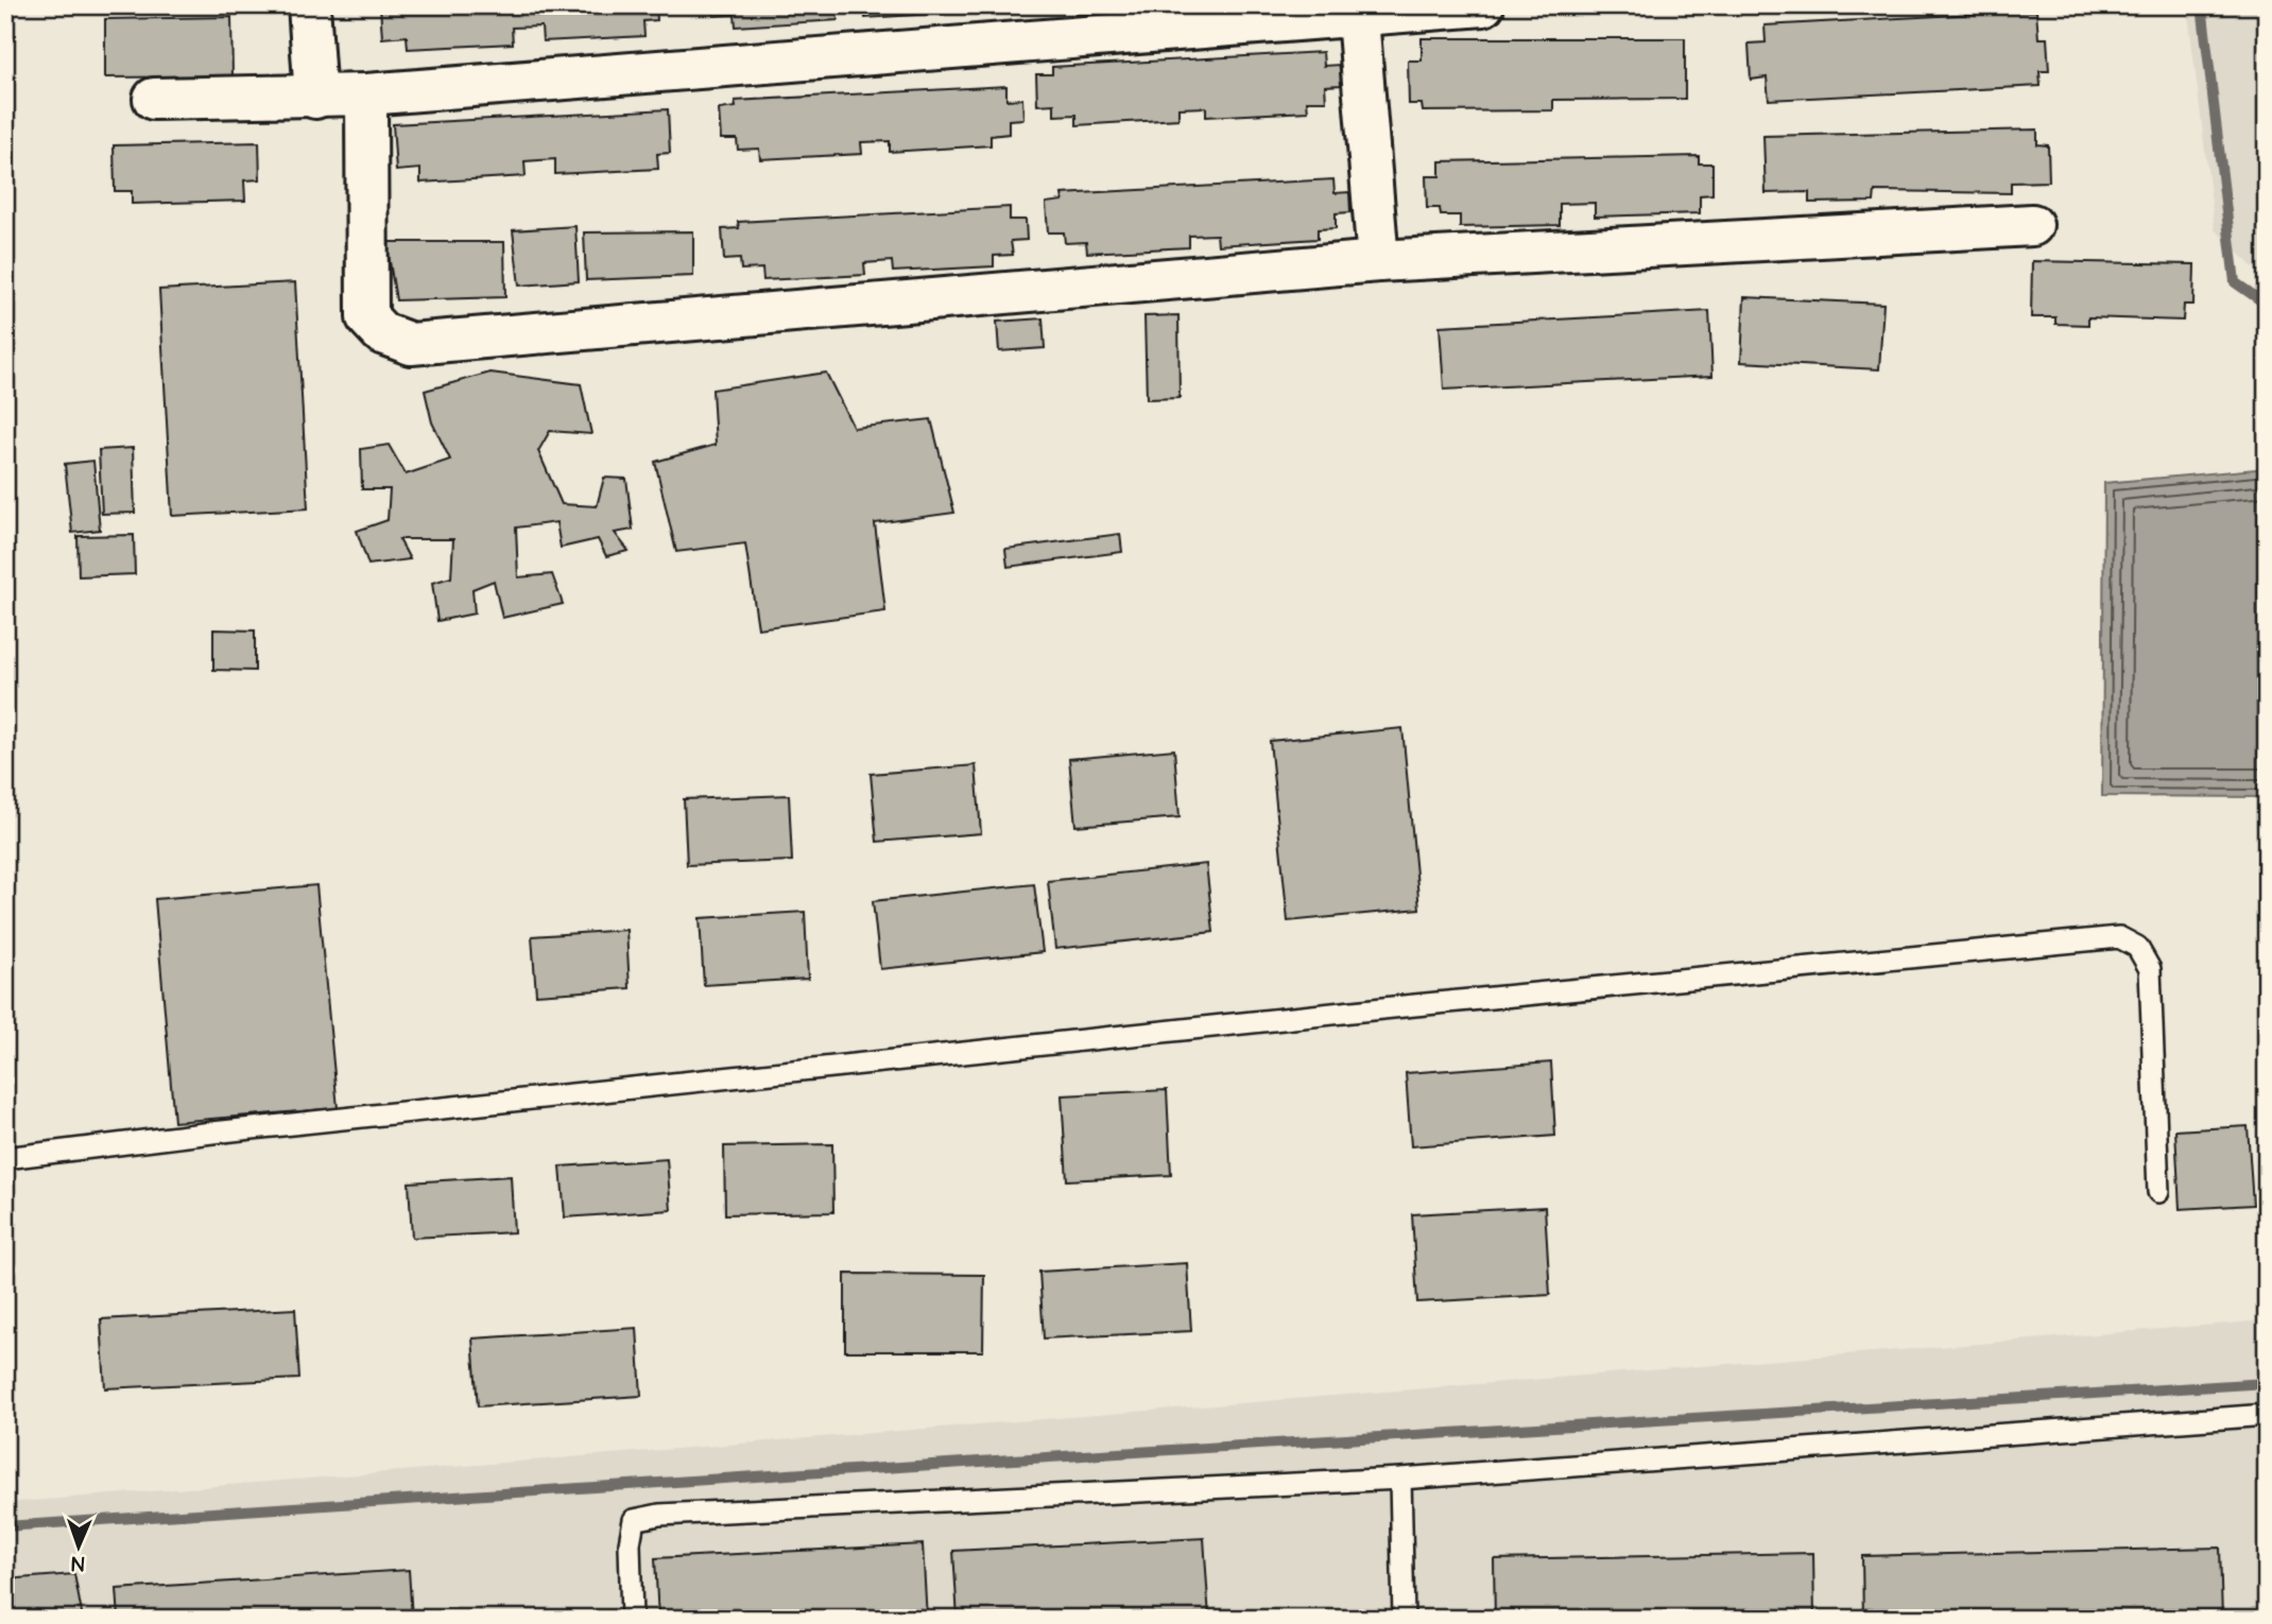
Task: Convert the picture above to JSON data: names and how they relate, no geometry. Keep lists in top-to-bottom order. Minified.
{"north":"bottom"}
